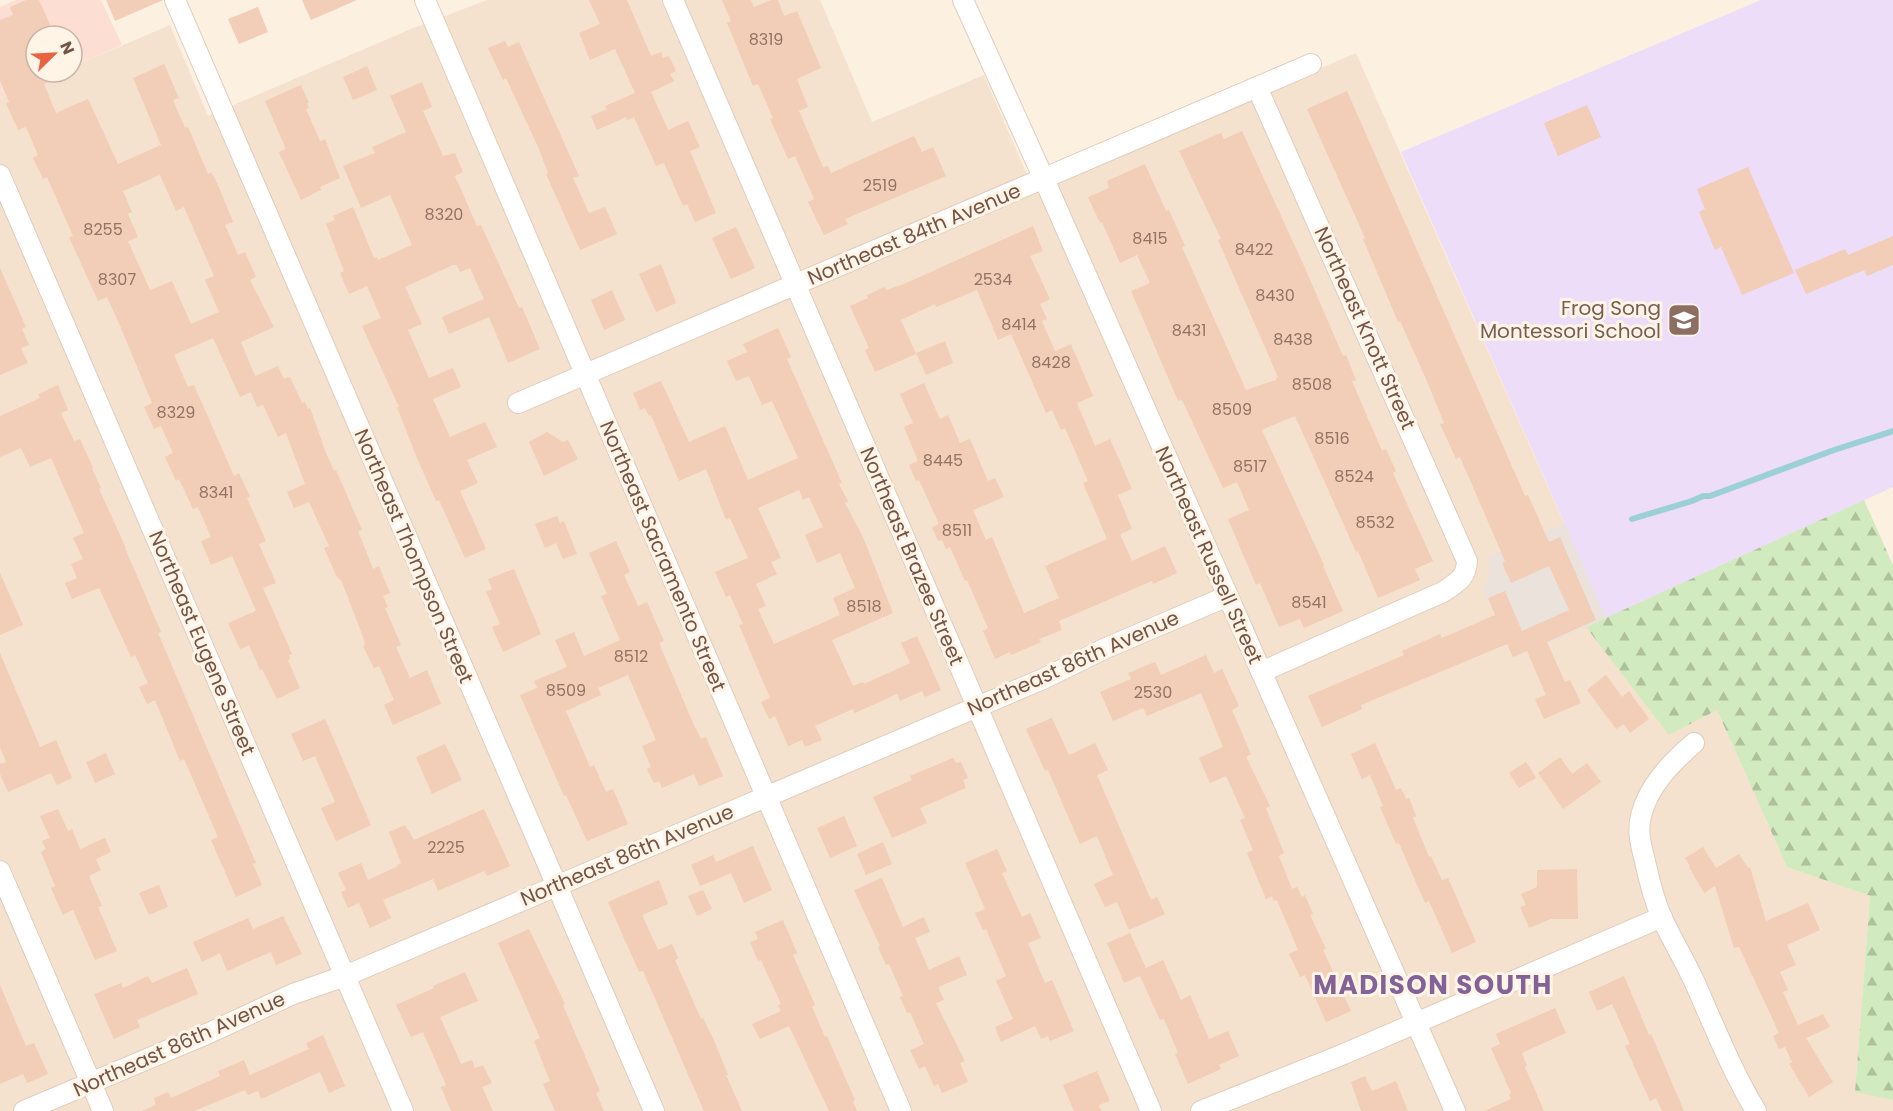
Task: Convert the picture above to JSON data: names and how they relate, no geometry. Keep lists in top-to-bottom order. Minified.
{"streets":{"street":["Northeast 84th Avenue","Northeast Knott Street","Northeast Russell Street","Northeast Thompson Street","Northeast Sacramento Street","Northeast Brazee Street","Northeast Eugene Street","Northeast 86th Avenue"]},"crossings":[["Northeast 84th Avenue","Northeast Knott Street"],["Northeast 84th Avenue","Northeast Russell Street"],["Northeast 84th Avenue","Northeast Sacramento Street"],["Northeast 84th Avenue","Northeast Brazee Street"],["Northeast Knott Street","Northeast Russell Street"],["Northeast Russell Street","Northeast 86th Avenue"],["Northeast Thompson Street","Northeast 86th Avenue"],["Northeast Sacramento Street","Northeast 86th Avenue"],["Northeast Brazee Street","Northeast 86th Avenue"],["Northeast Eugene Street","Northeast 86th Avenue"]],"districts":["MADISON SOUTH"],"places":{"school or university":["Frog Song Montessori School"]},"house_numbers":["8319","2519","8320","8255","8415","8422","8307","2534","8430","8414","8431","8438","8428","8508","8509","8329","8516","8445","8517","8524","8341","8532","8511","8541","8518","8512","8509","2530","2225"],"north":"top right"}
